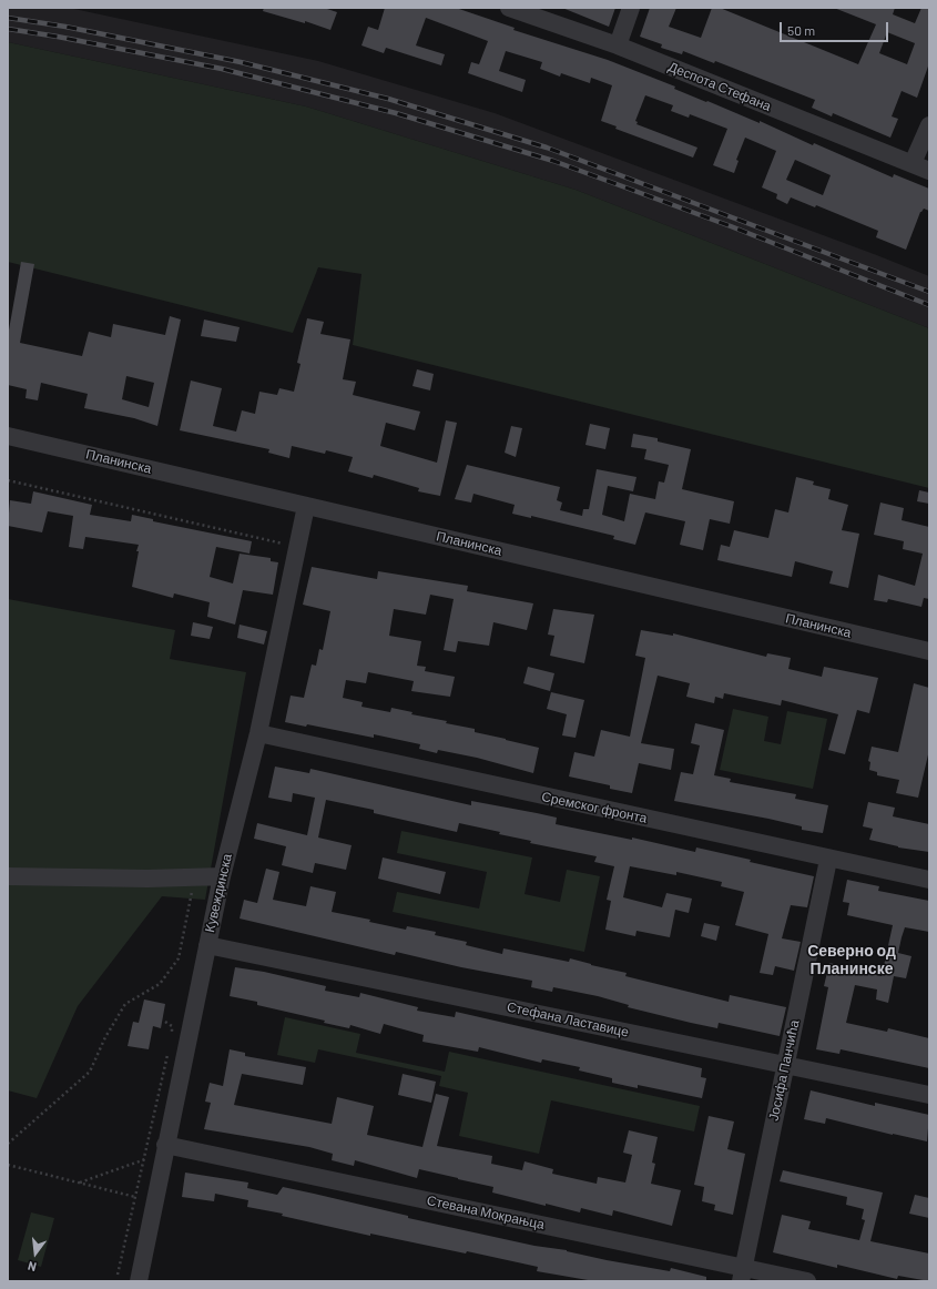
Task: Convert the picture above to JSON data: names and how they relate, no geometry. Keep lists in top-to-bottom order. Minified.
{"streets":{"street":["Деспота Стефана","Планинска","Сремског фронта","Кувеждинска","Стефана Ластавице","Јосифа Панчића","Стевана Мокрањца"]},"crossings":[["Планинска","Кувеждинска"],["Сремског фронта","Кувеждинска"],["Сремског фронта","Јосифа Панчића"],["Кувеждинска","Стефана Ластавице"],["Кувеждинска","Стевана Мокрањца"],["Стефана Ластавице","Јосифа Панчића"],["Јосифа Панчића","Стевана Мокрањца"]],"districts":["Северно од Планинске"],"scale_bar":"50 m","north":"bottom"}
